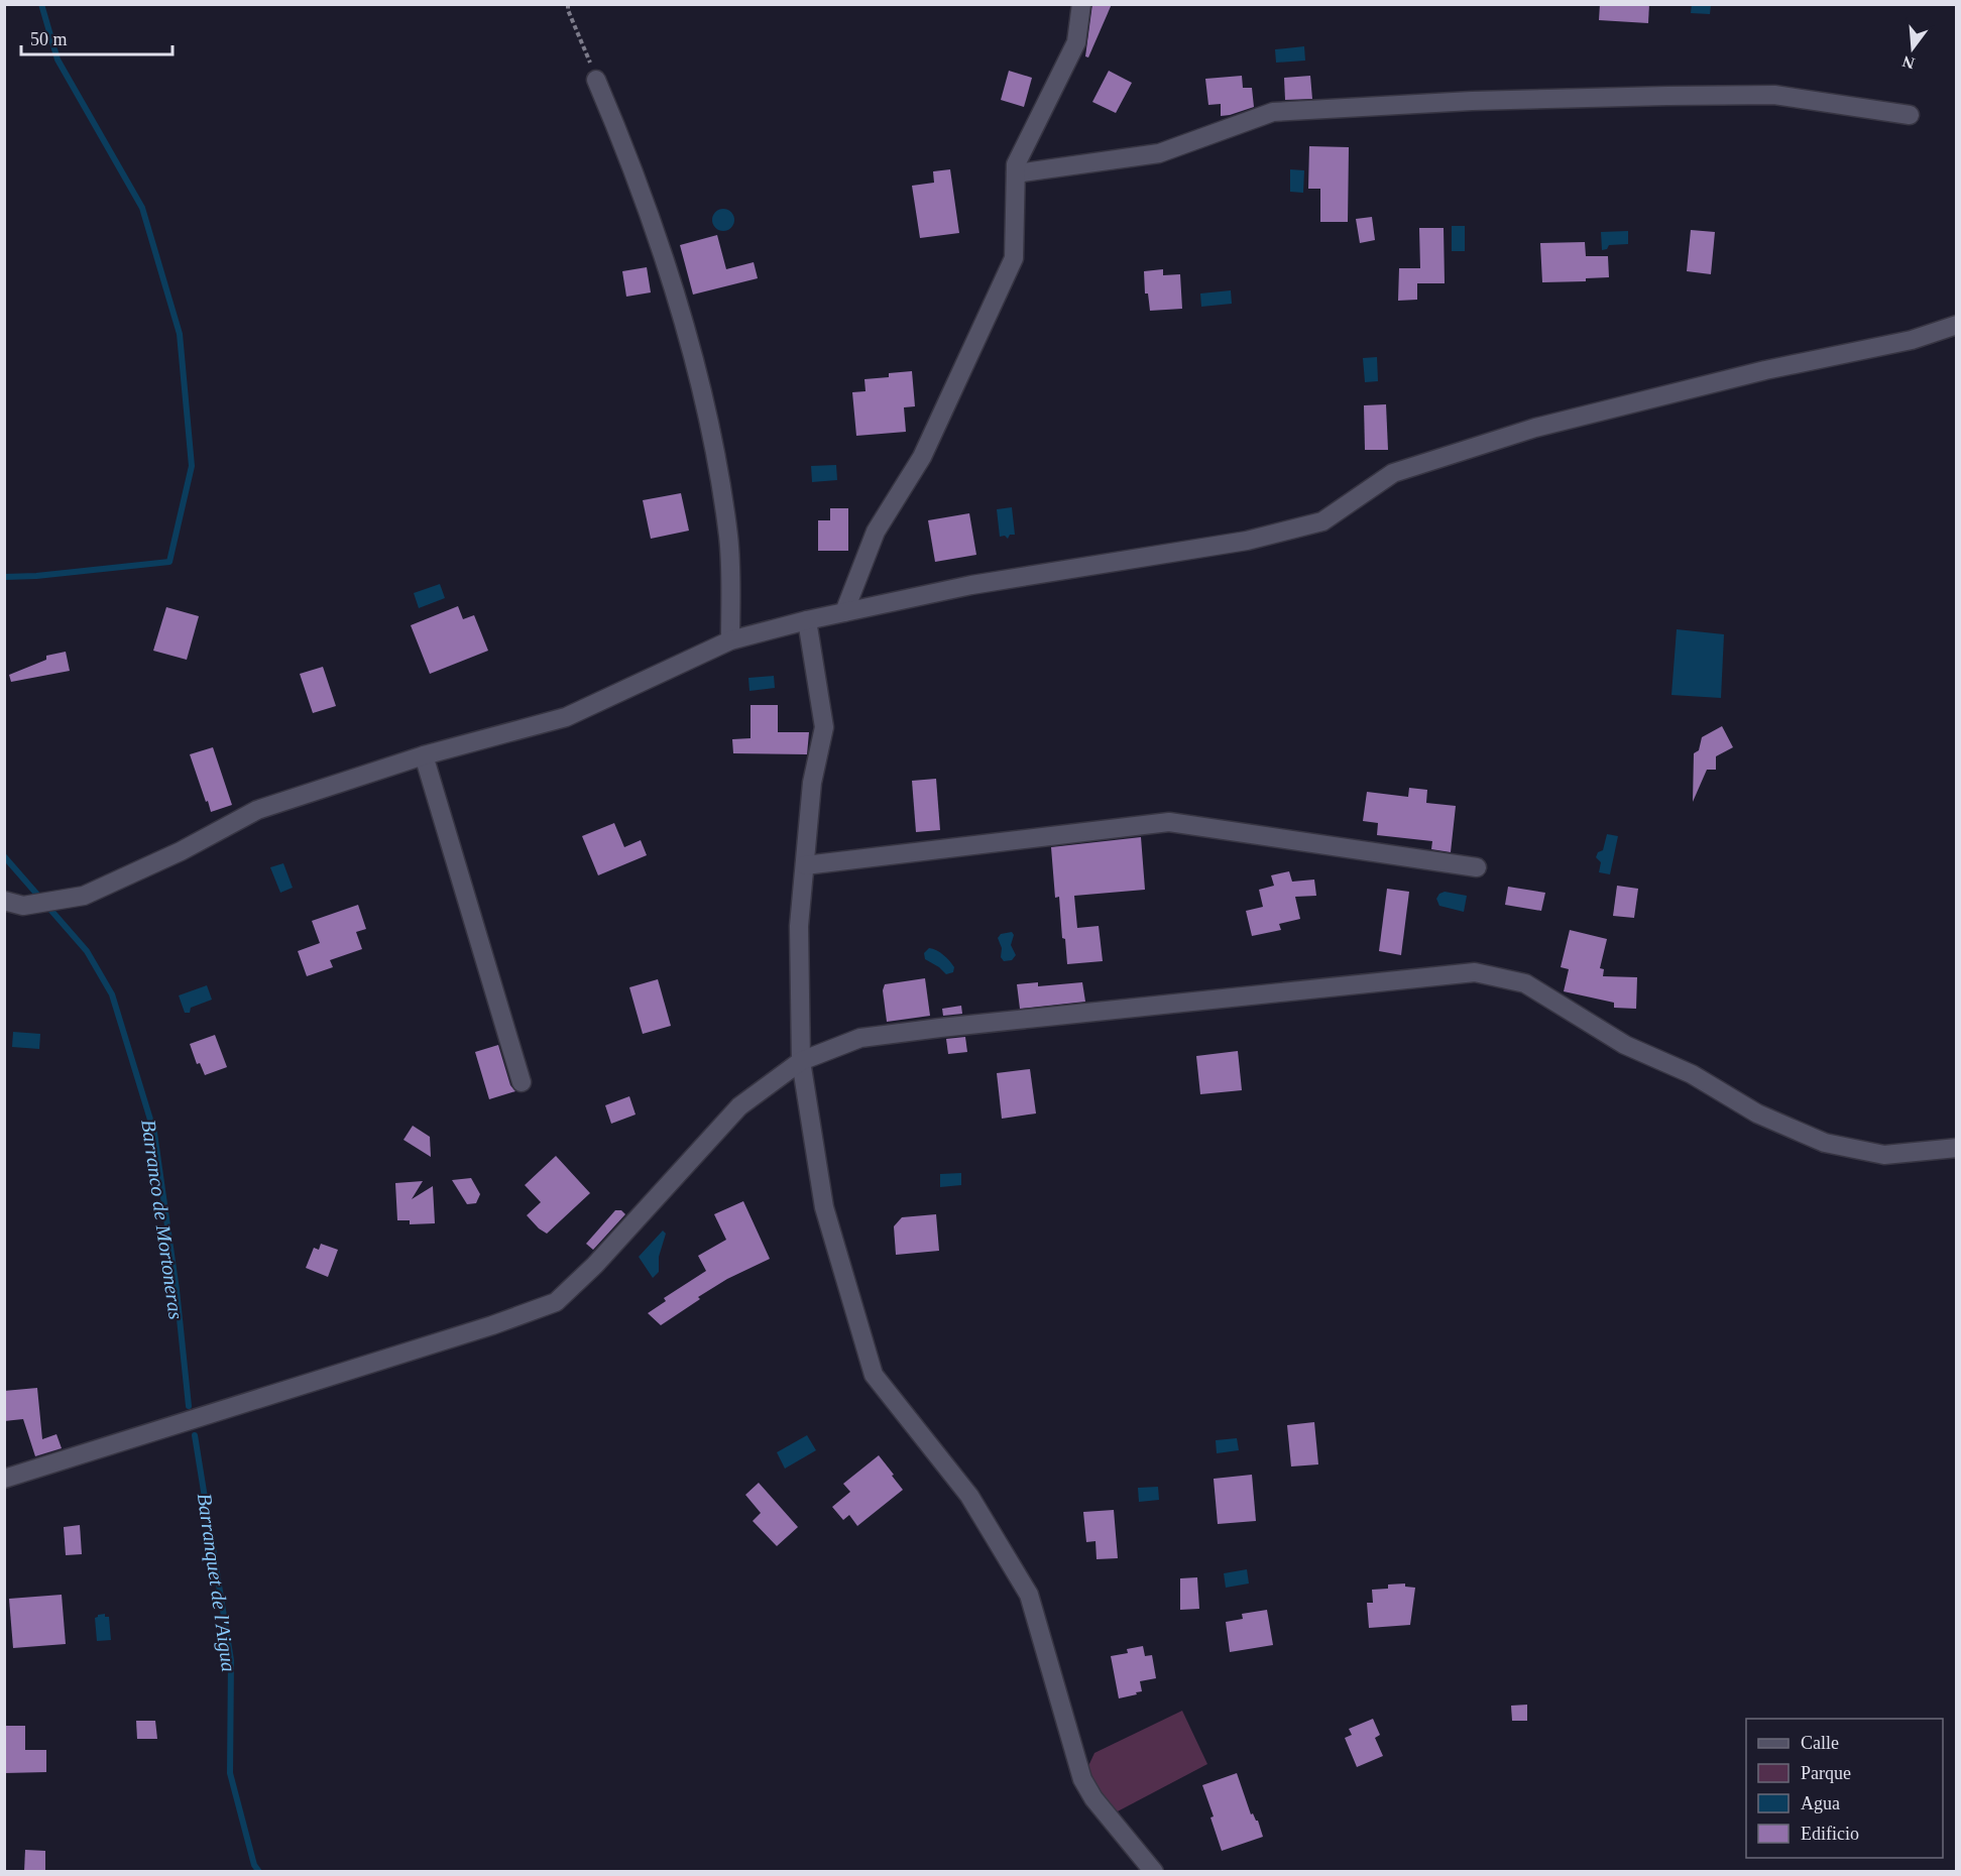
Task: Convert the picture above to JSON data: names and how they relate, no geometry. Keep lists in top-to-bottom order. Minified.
{"water":["Barranco de Mortoneras","Barranquet de l'Aigua"],"legend":["Calle","Parque","Agua","Edificio"],"scale_bar":"50 m","north":"bottom"}
